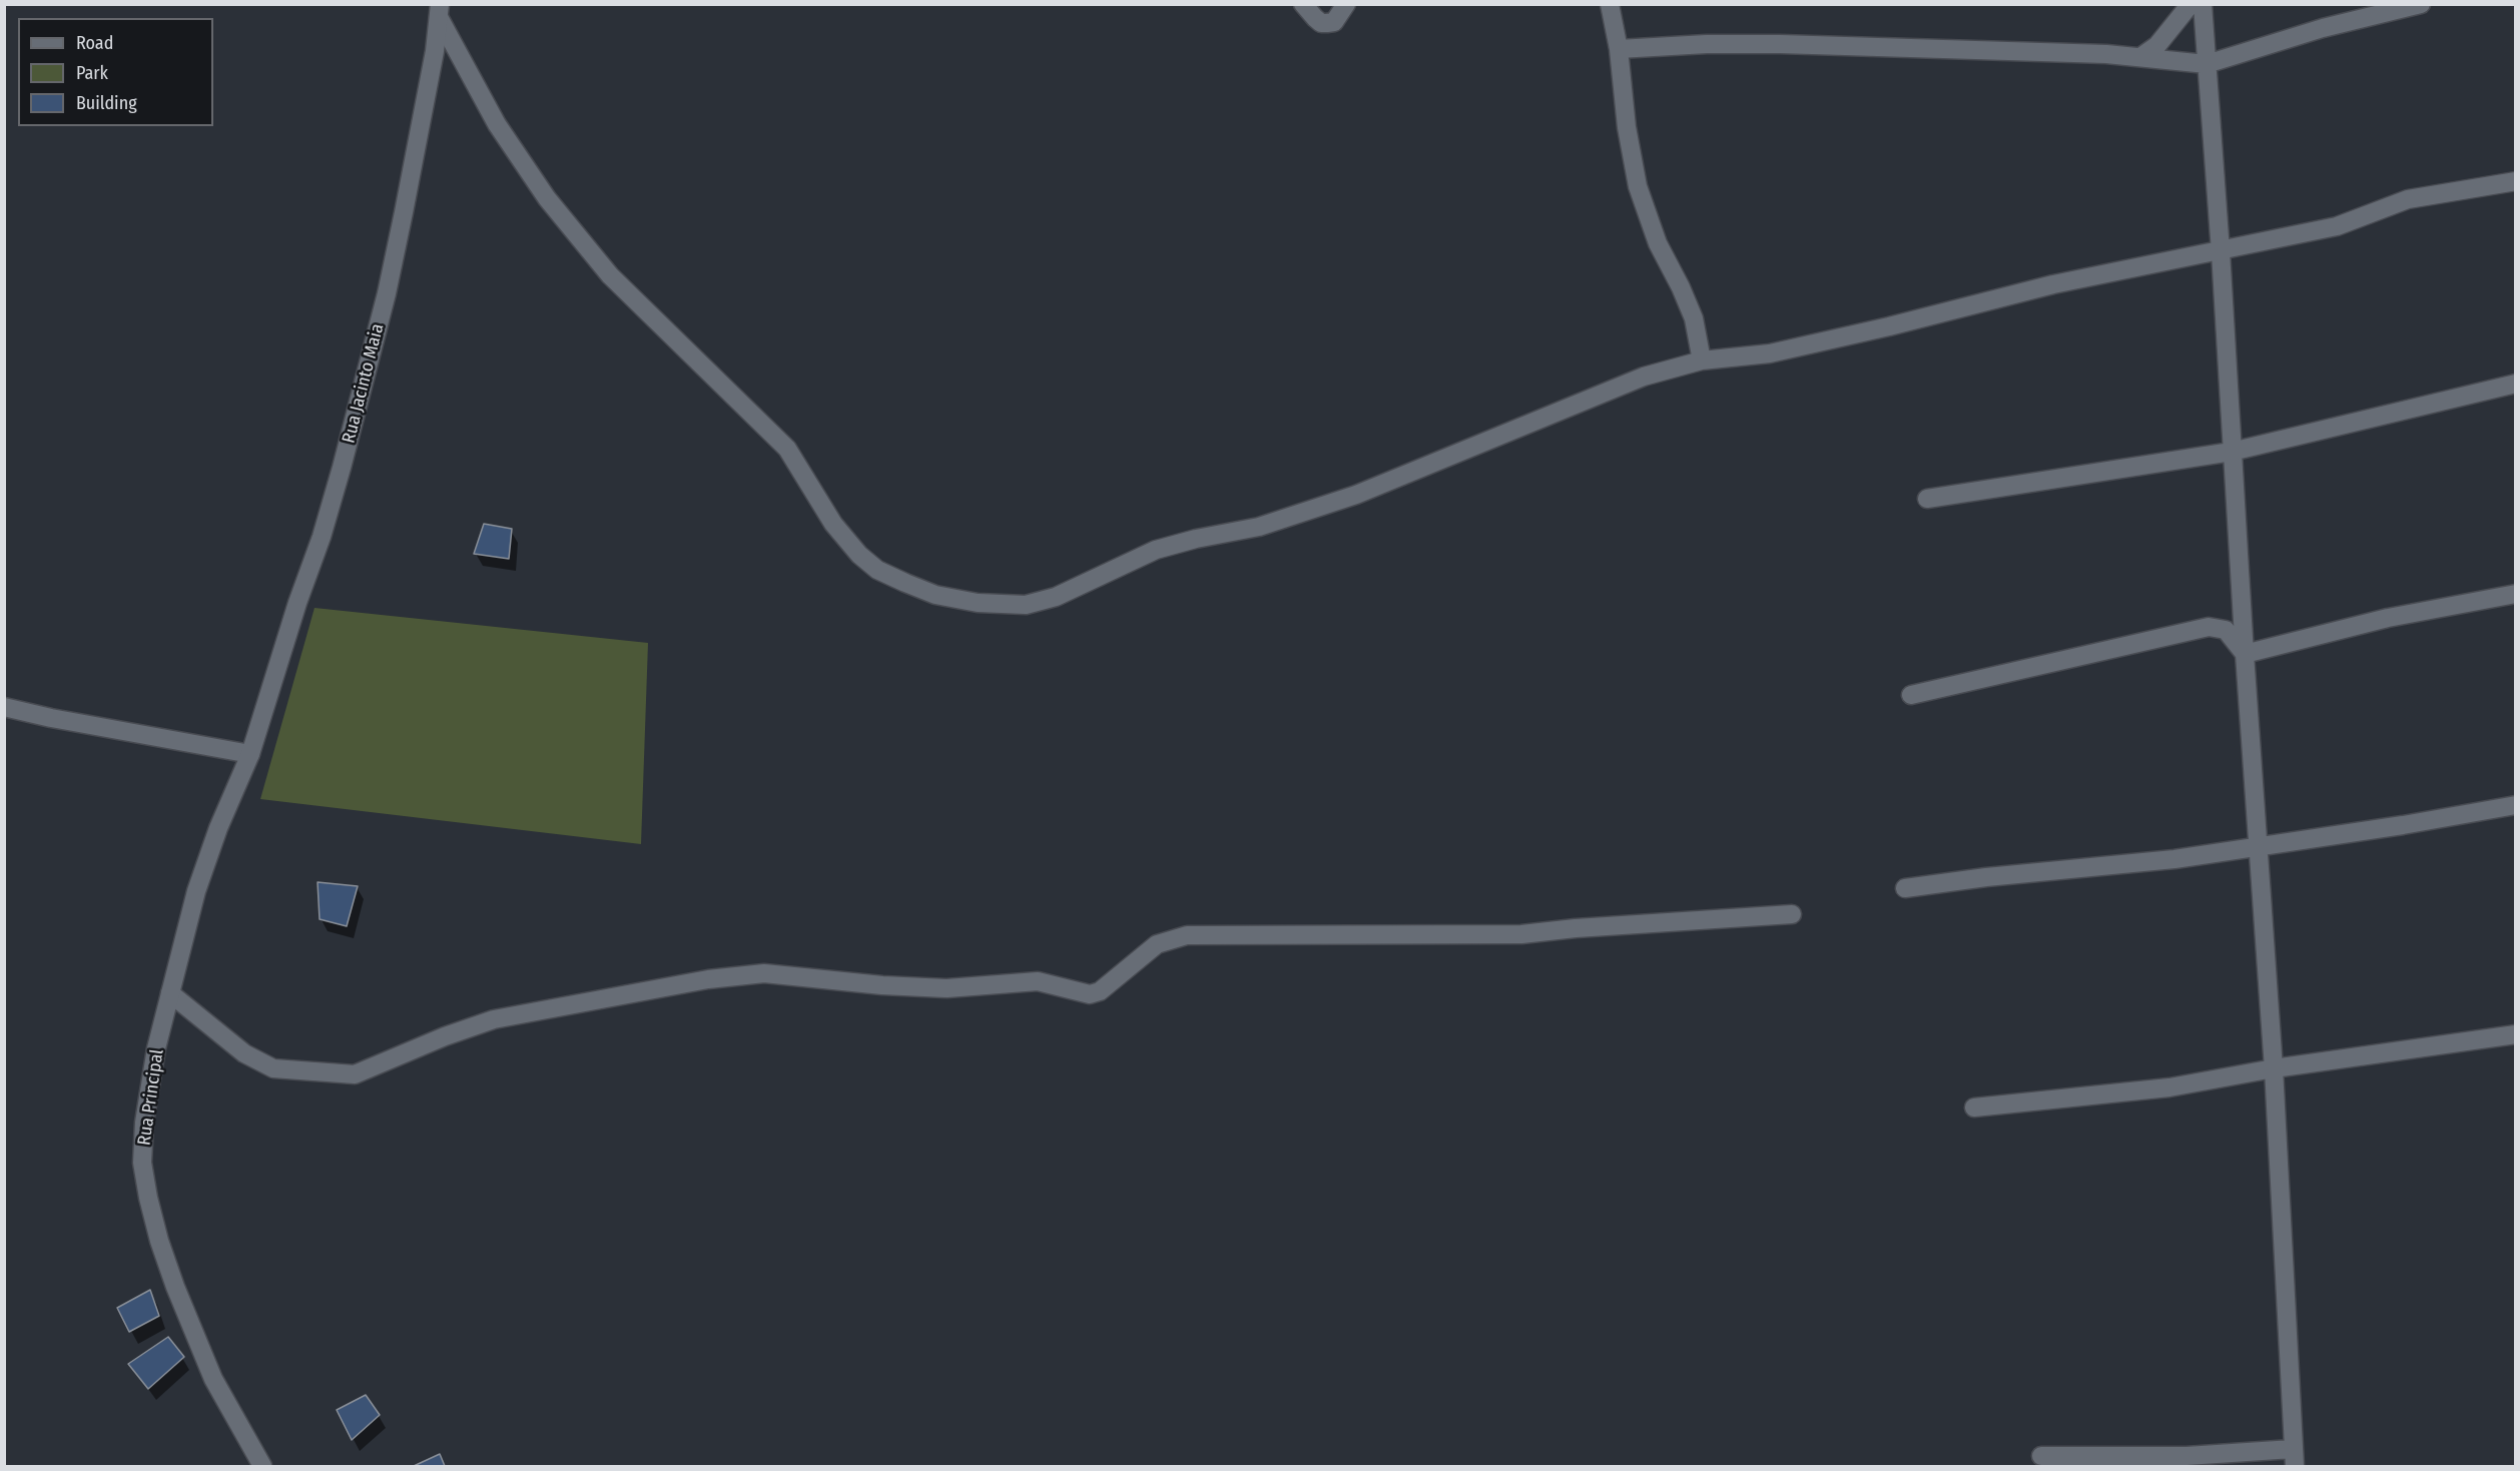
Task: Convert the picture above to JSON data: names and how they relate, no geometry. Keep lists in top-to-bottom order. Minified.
{"streets":{"street":["Rua Jacinto Maia","Rua Principal"]},"crossings":[["Rua Jacinto Maia","Rua Principal"]],"legend":["Road","Park","Building"]}
